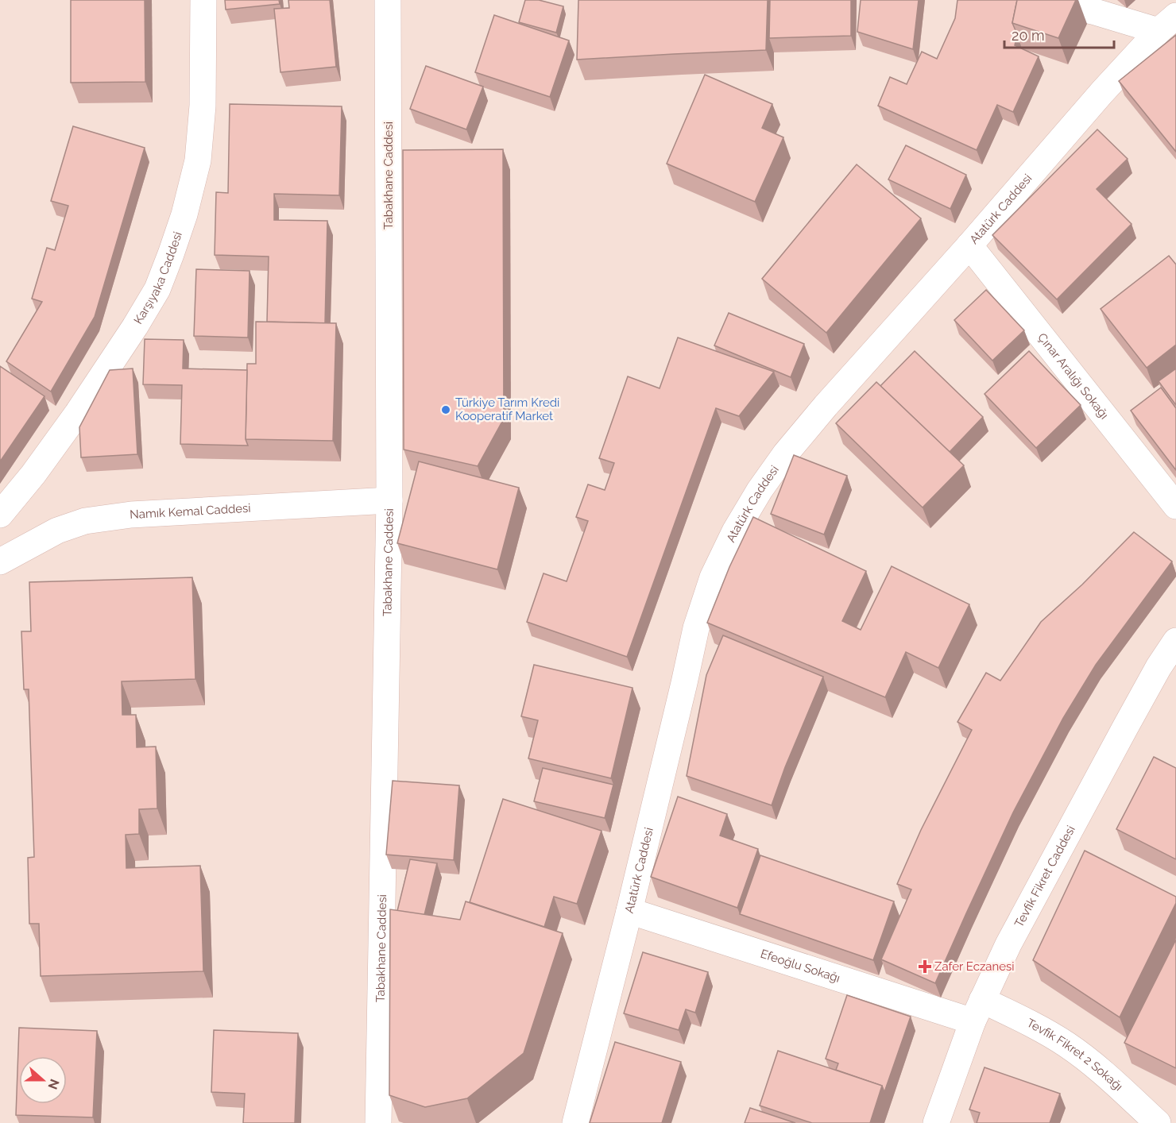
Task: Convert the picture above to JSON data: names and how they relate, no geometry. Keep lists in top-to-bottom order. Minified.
{"streets":{"street":["Tabakhane Caddesi","Atatürk Caddesi","Karşıyaka Caddesi","Çınar Aralığı Sokağı","Namık Kemal Caddesi","Tevfik Fikret Caddesi","Efeoğlu Sokağı","Tevfik Fikret 2 Sokağı"]},"crossings":[["Tabakhane Caddesi","Namık Kemal Caddesi"],["Atatürk Caddesi","Çınar Aralığı Sokağı"],["Atatürk Caddesi","Efeoğlu Sokağı"],["Tevfik Fikret Caddesi","Efeoğlu Sokağı"],["Tevfik Fikret Caddesi","Tevfik Fikret 2 Sokağı"],["Efeoğlu Sokağı","Tevfik Fikret 2 Sokağı"]],"places":{"other":["Türkiye Tarım Kredi Kooperatif Market"],"health":["Zafer Eczanesi"]},"scale_bar":"20 m","north":"right"}
